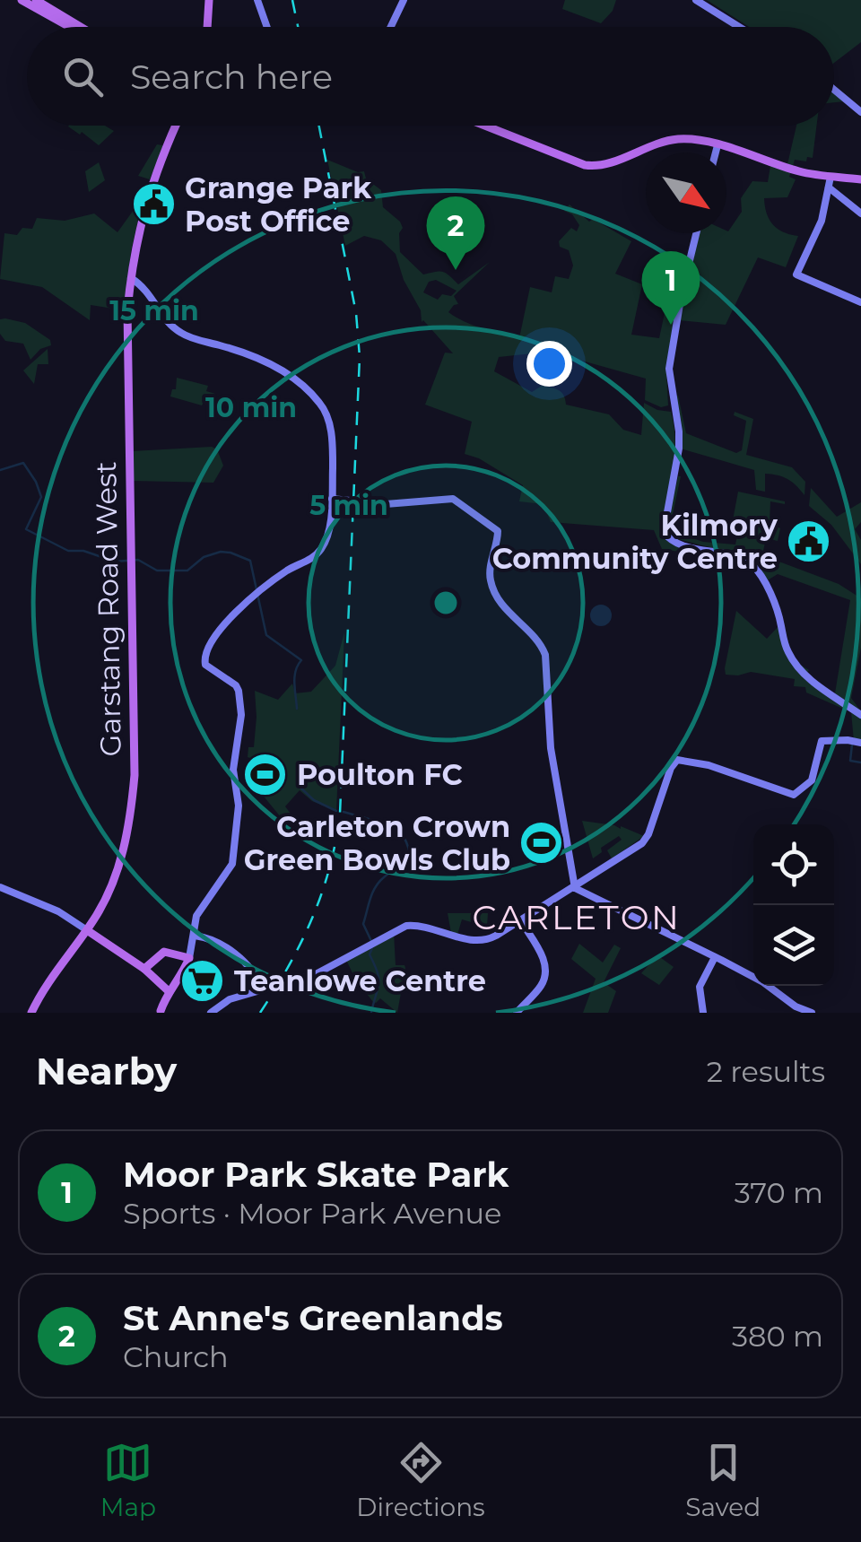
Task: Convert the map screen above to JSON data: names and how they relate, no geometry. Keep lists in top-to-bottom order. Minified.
{"streets":{"main road":["Garstang Road West"]},"districts":["CARLETON"],"places":{"public building":["Grange Park Post Office","Kilmory Community Centre"],"sports":["Poulton FC","Carleton Crown Green Bowls Club"],"supermarket":["Teanlowe Centre"]},"north":"bottom right","page":{"search":"Search here","pins":["2","1"],"heading":["Nearby","2 results"],"list":[{"mark":"1","name":"Moor Park Skate Park","note":"Sports · Moor Park Avenue","value":"370 m"},{"mark":"2","name":"St Anne's Greenlands","note":"Church","value":"380 m"}],"nav":["Map","Directions","Saved"]},"rings":["15 min","10 min","5 min"]}
